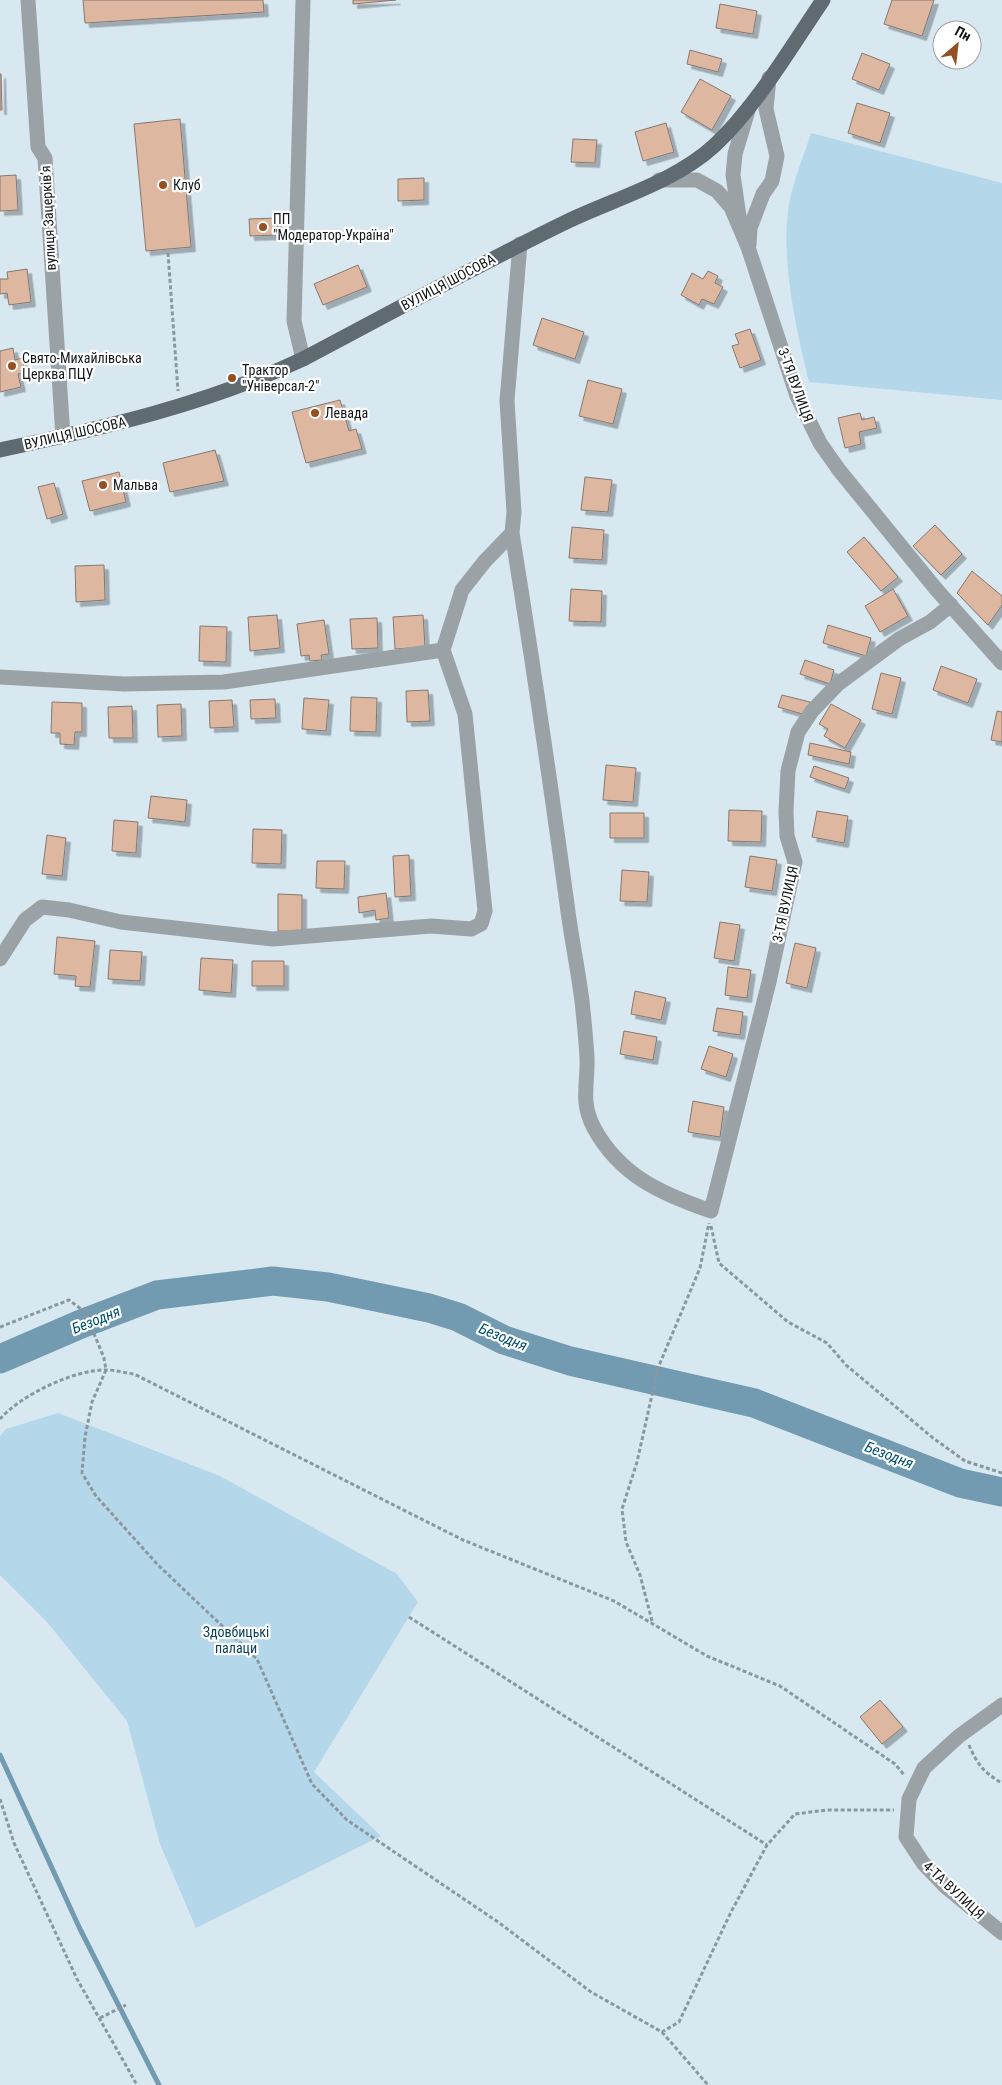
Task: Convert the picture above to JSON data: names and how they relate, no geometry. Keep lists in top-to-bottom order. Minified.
{"streets":{"main road":["ВУЛИЦЯ ШОСОВА"],"street":["вулиця Зацерківʼя","3-ТЯ ВУЛИЦЯ","4-ТА ВУЛИЦЯ"]},"crossings":[["вулиця Зацерківʼя","ВУЛИЦЯ ШОСОВА"],["ВУЛИЦЯ ШОСОВА","3-ТЯ ВУЛИЦЯ"]],"water":["Безодня"],"parks":["Здовбицькі палаци"],"places":["Клуб","ПП \"Модератор-Україна\"","Свято-Михайлівська Церква ПЦУ","Трактор \"Універсал-2\"","Левада","Мальва"],"north":"top right"}
